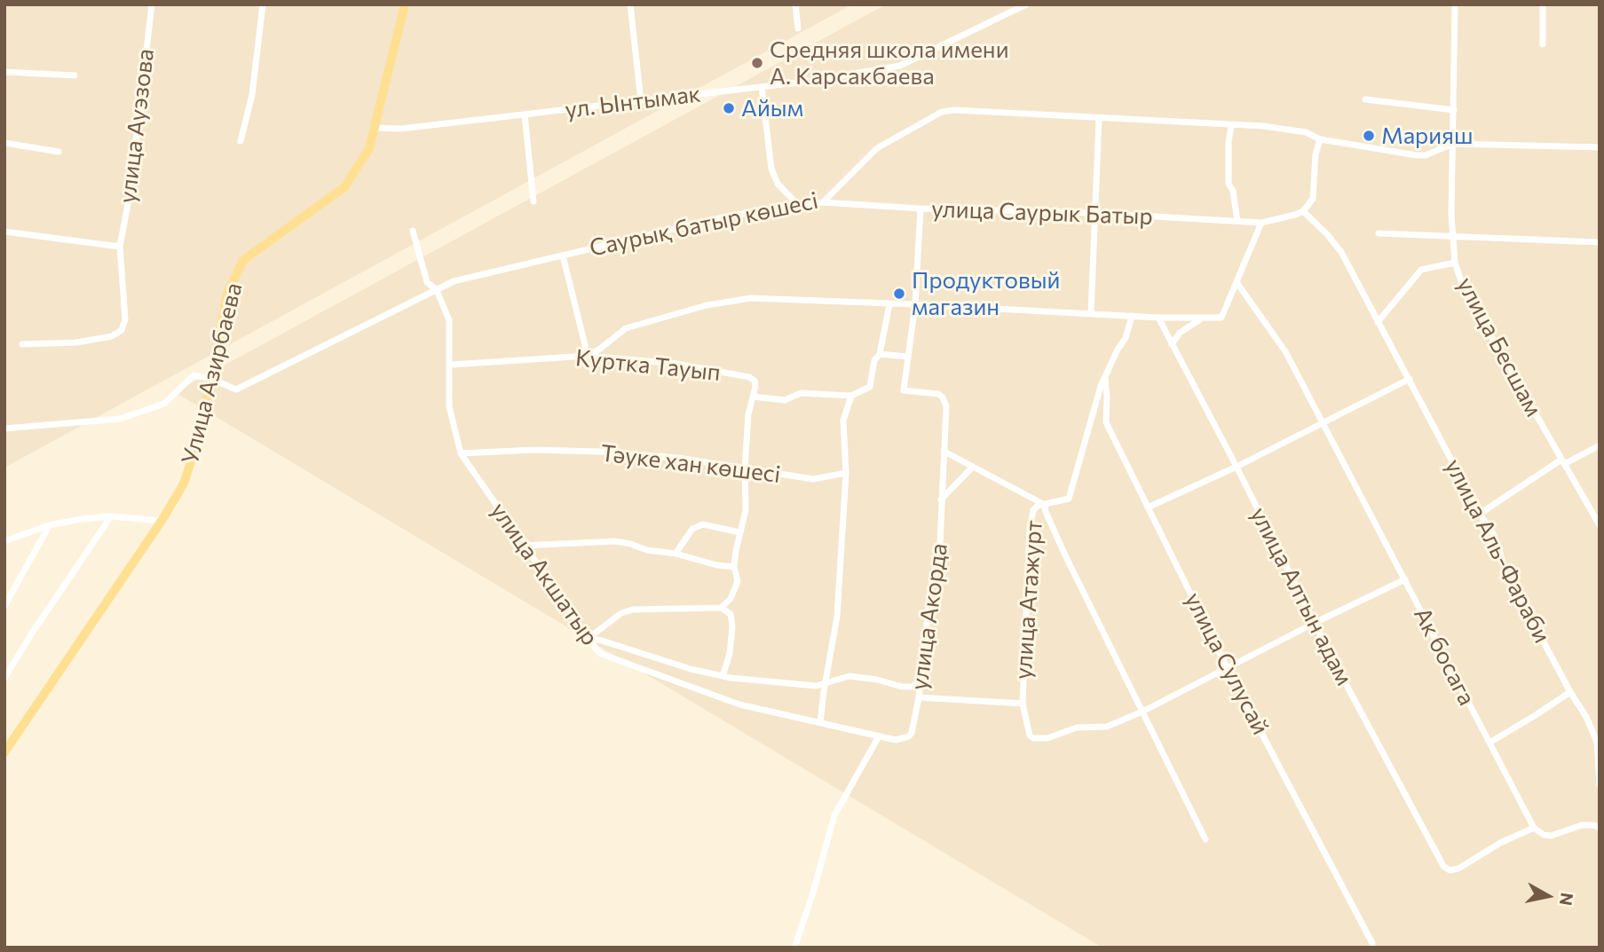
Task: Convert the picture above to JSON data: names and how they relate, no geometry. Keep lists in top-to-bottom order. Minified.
{"streets":{"main road":["Улица Азирбаева"],"street":["ул. Ынтымак","улица Ауэзова","улица Саурык Батыр","Саурық батыр көшесі","улица Бесшам","Куртка Тауып","Тәуке хан көшесі","улица Аль-Фараби","улица Акшатыр","улица Алтын адам","улица Атажурт","улица Акорда","Ак босага","улица Сулусай"]},"crossings":[["ул. Ынтымак","Улица Азирбаева"],["улица Саурык Батыр","Саурық батыр көшесі"],["улица Саурык Батыр","улица Аль-Фараби"],["Саурық батыр көшесі","улица Бесшам"],["Саурық батыр көшесі","Улица Азирбаева"],["Саурық батыр көшесі","улица Акшатыр"],["Куртка Тауып","Тәуке хан көшесі"],["Куртка Тауып","улица Акшатыр"],["Тәуке хан көшесі","улица Акшатыр"],["улица Акшатыр","улица Акорда"],["улица Алтын адам","Ак босага"],["улица Атажурт","улица Сулусай"]],"places":["Средняя школа имени А. Карсакбаева","Айым","Марияш","Продуктовый магазин"],"north":"right"}
